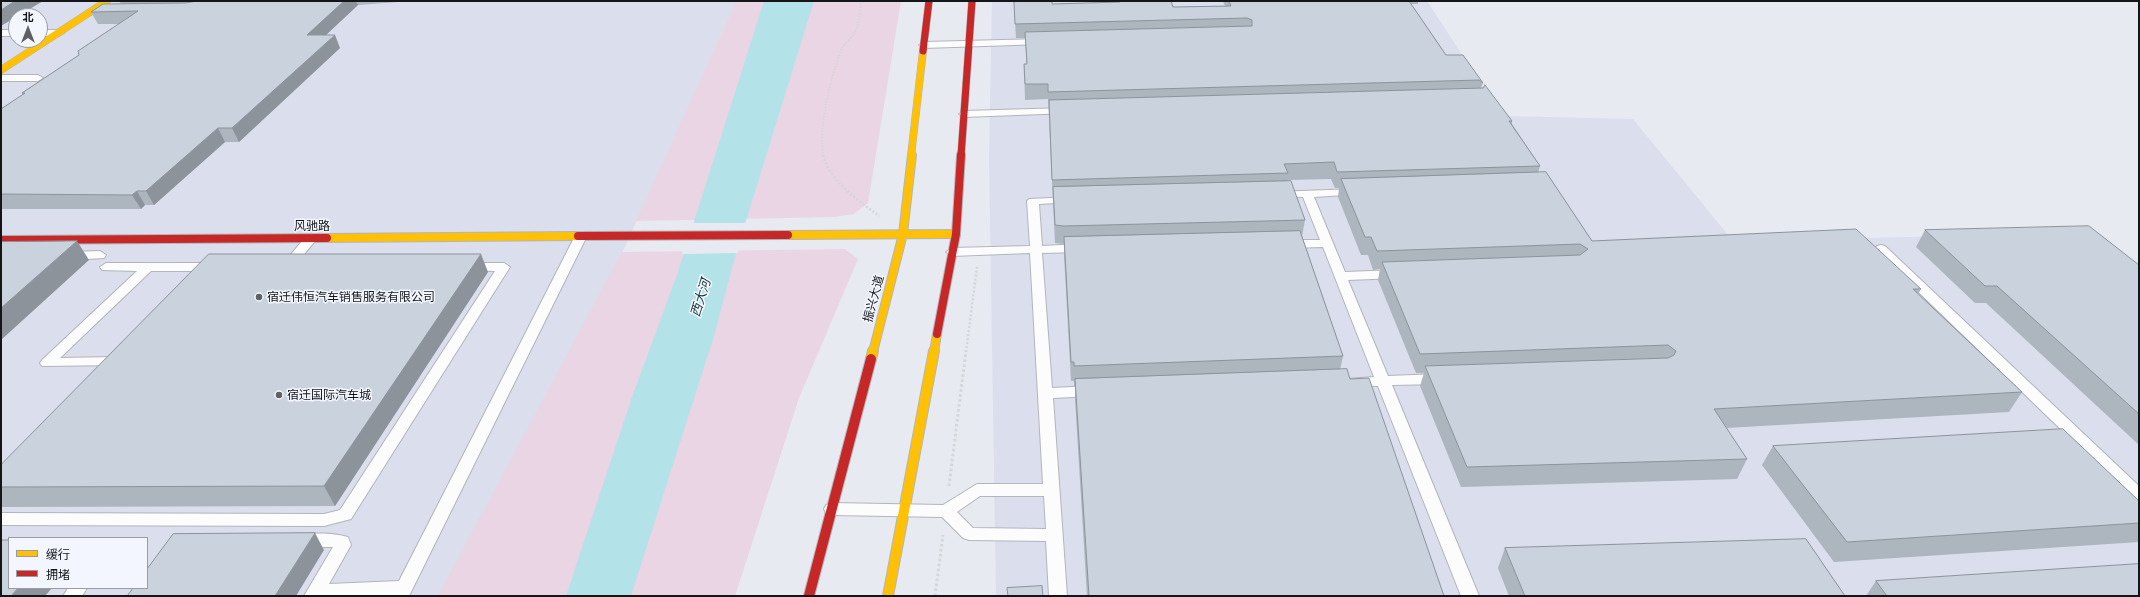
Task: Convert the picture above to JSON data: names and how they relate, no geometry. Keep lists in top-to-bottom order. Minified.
{"streets":{"main road":["风驰路","振兴大道"]},"crossings":[["风驰路","振兴大道"]],"water":["西大河"],"places":["宿迁伟恒汽车销售服务有限公司","宿迁国际汽车城"],"legend":["缓行","拥堵"],"north":"top"}
